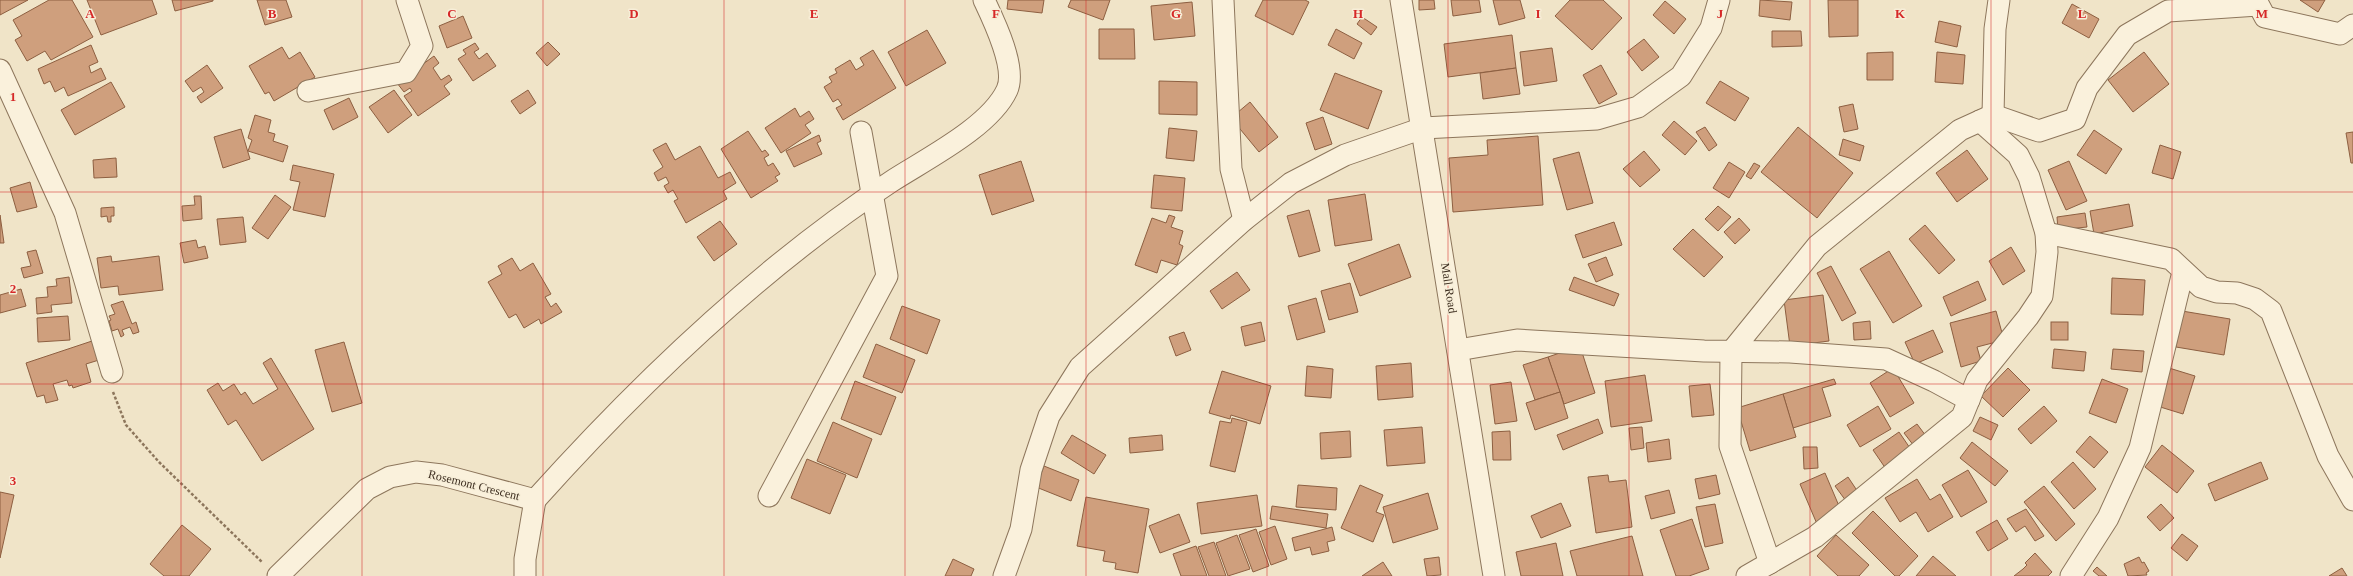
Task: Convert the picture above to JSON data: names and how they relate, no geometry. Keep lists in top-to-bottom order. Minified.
{"streets":{"street":["Mall Road","Rosemont Crescent"]},"grid":{"columns":["A","B","C","D","E","F","G","H","I","J","K","L","M"],"rows":["1","2","3"]}}
